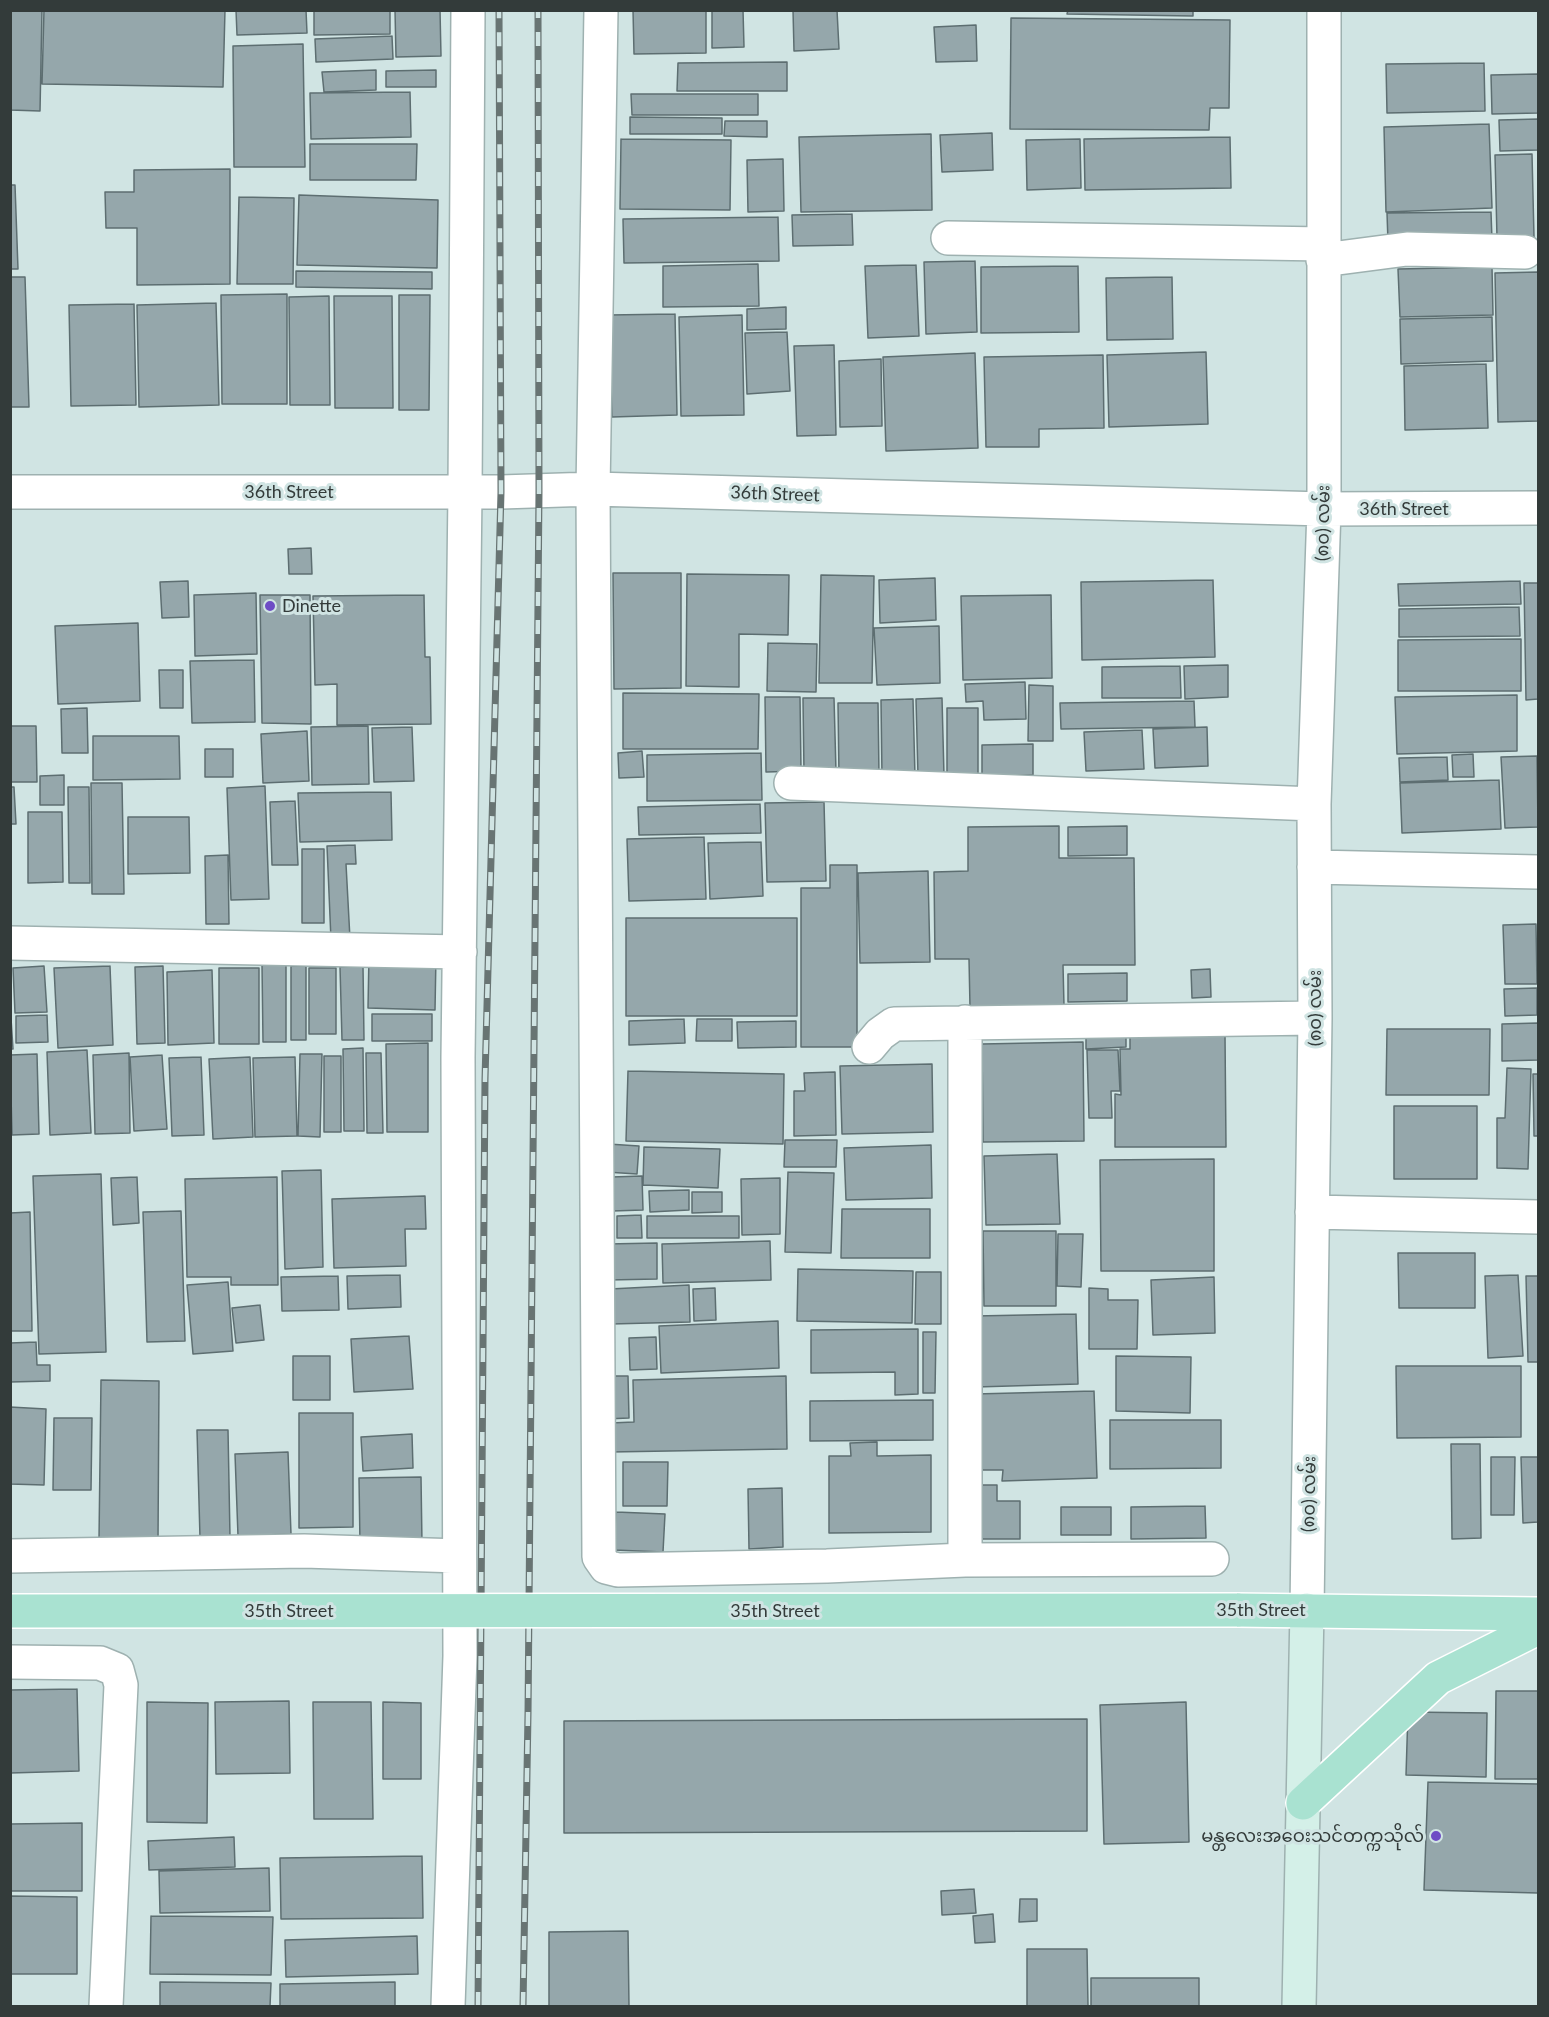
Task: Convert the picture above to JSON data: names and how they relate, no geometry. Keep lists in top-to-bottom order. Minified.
{"streets":{"main road":["(၈၀) လမ်း","35th Street"],"street":["36th Street"]},"crossings":[["36th Street","(၈၀) လမ်း"],["(၈၀) လမ်း","35th Street"]],"places":["Dinette","မန္တလေးအဝေးသင်တက္ကသိုလ်"]}
